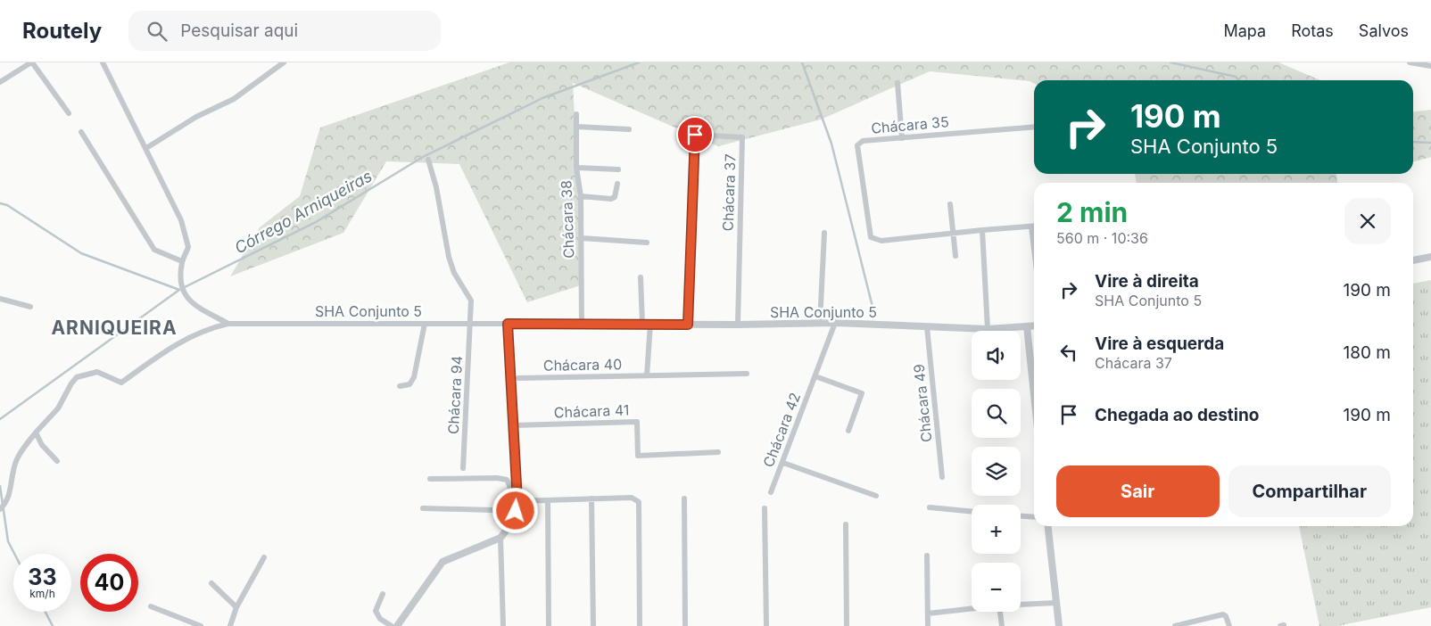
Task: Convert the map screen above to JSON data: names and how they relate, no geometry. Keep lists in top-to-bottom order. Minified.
{"streets":{"street":["Chácara 35","Chácara 37","Chácara 38","SHA Conjunto 5","Chácara 40","Chácara 94","Chácara 49","Chácara 41","Chácara 42"]},"crossings":[["Chácara 37","SHA Conjunto 5"],["Chácara 38","SHA Conjunto 5"],["SHA Conjunto 5","Chácara 94"],["SHA Conjunto 5","Chácara 49"],["SHA Conjunto 5","Chácara 42"]],"districts":["ARNIQUEIRA"],"water":["Córrego Arniqueiras"],"page":{"header":"Routely","search":"Pesquisar aqui","nav":["Mapa","Rotas","Salvos"],"turn":["190 m","SHA Conjunto 5"],"heading":["2 min","560 m · 10:36"],"list":[{"name":"Vire à direita","note":"SHA Conjunto 5","value":"190 m"},{"name":"Vire à esquerda","note":"Chácara 37","value":"180 m"},{"name":"Chegada ao destino","value":"190 m"}],"map_buttons":["+","−"],"buttons":["Sair","Compartilhar"],"speed":"33 km/h","limit":"40"}}
